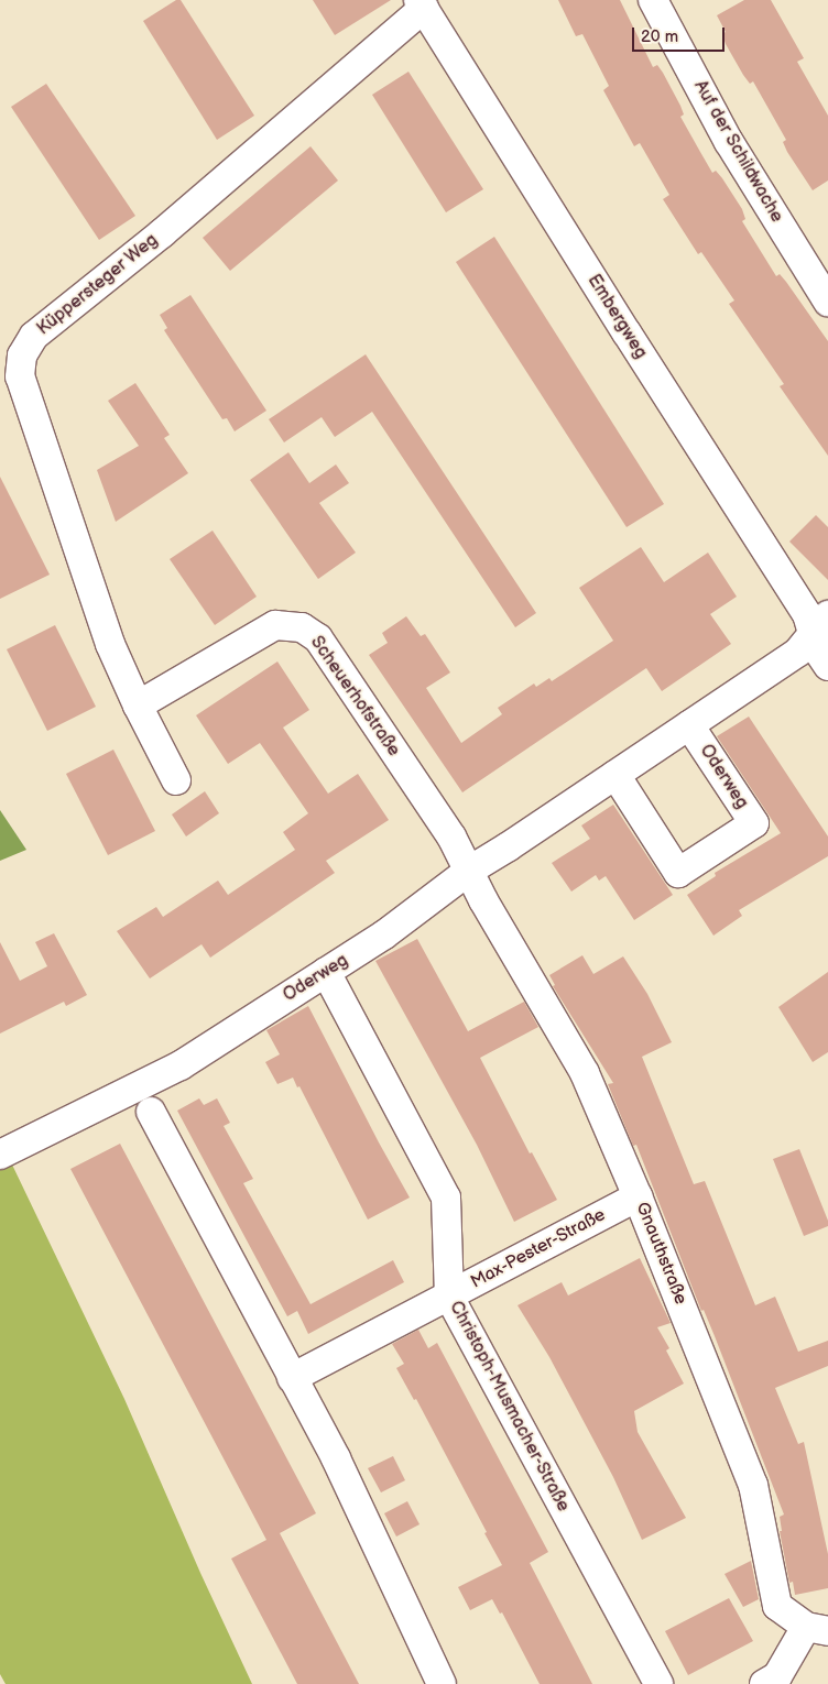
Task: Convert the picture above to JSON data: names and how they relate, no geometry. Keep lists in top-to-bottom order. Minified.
{"streets":{"street":["Auf der Schildwache","Küppersteger Weg","Embergweg","Scheuerhofstraße","Oderweg","Max-Pester-Straße","Gnauthstraße","Christoph-Musmacher-Straße"]},"crossings":[["Küppersteger Weg","Embergweg"],["Küppersteger Weg","Scheuerhofstraße"],["Embergweg","Oderweg"],["Scheuerhofstraße","Oderweg"],["Scheuerhofstraße","Gnauthstraße"],["Oderweg","Gnauthstraße"],["Oderweg","Christoph-Musmacher-Straße"],["Max-Pester-Straße","Gnauthstraße"],["Max-Pester-Straße","Christoph-Musmacher-Straße"]],"scale_bar":"20 m"}
